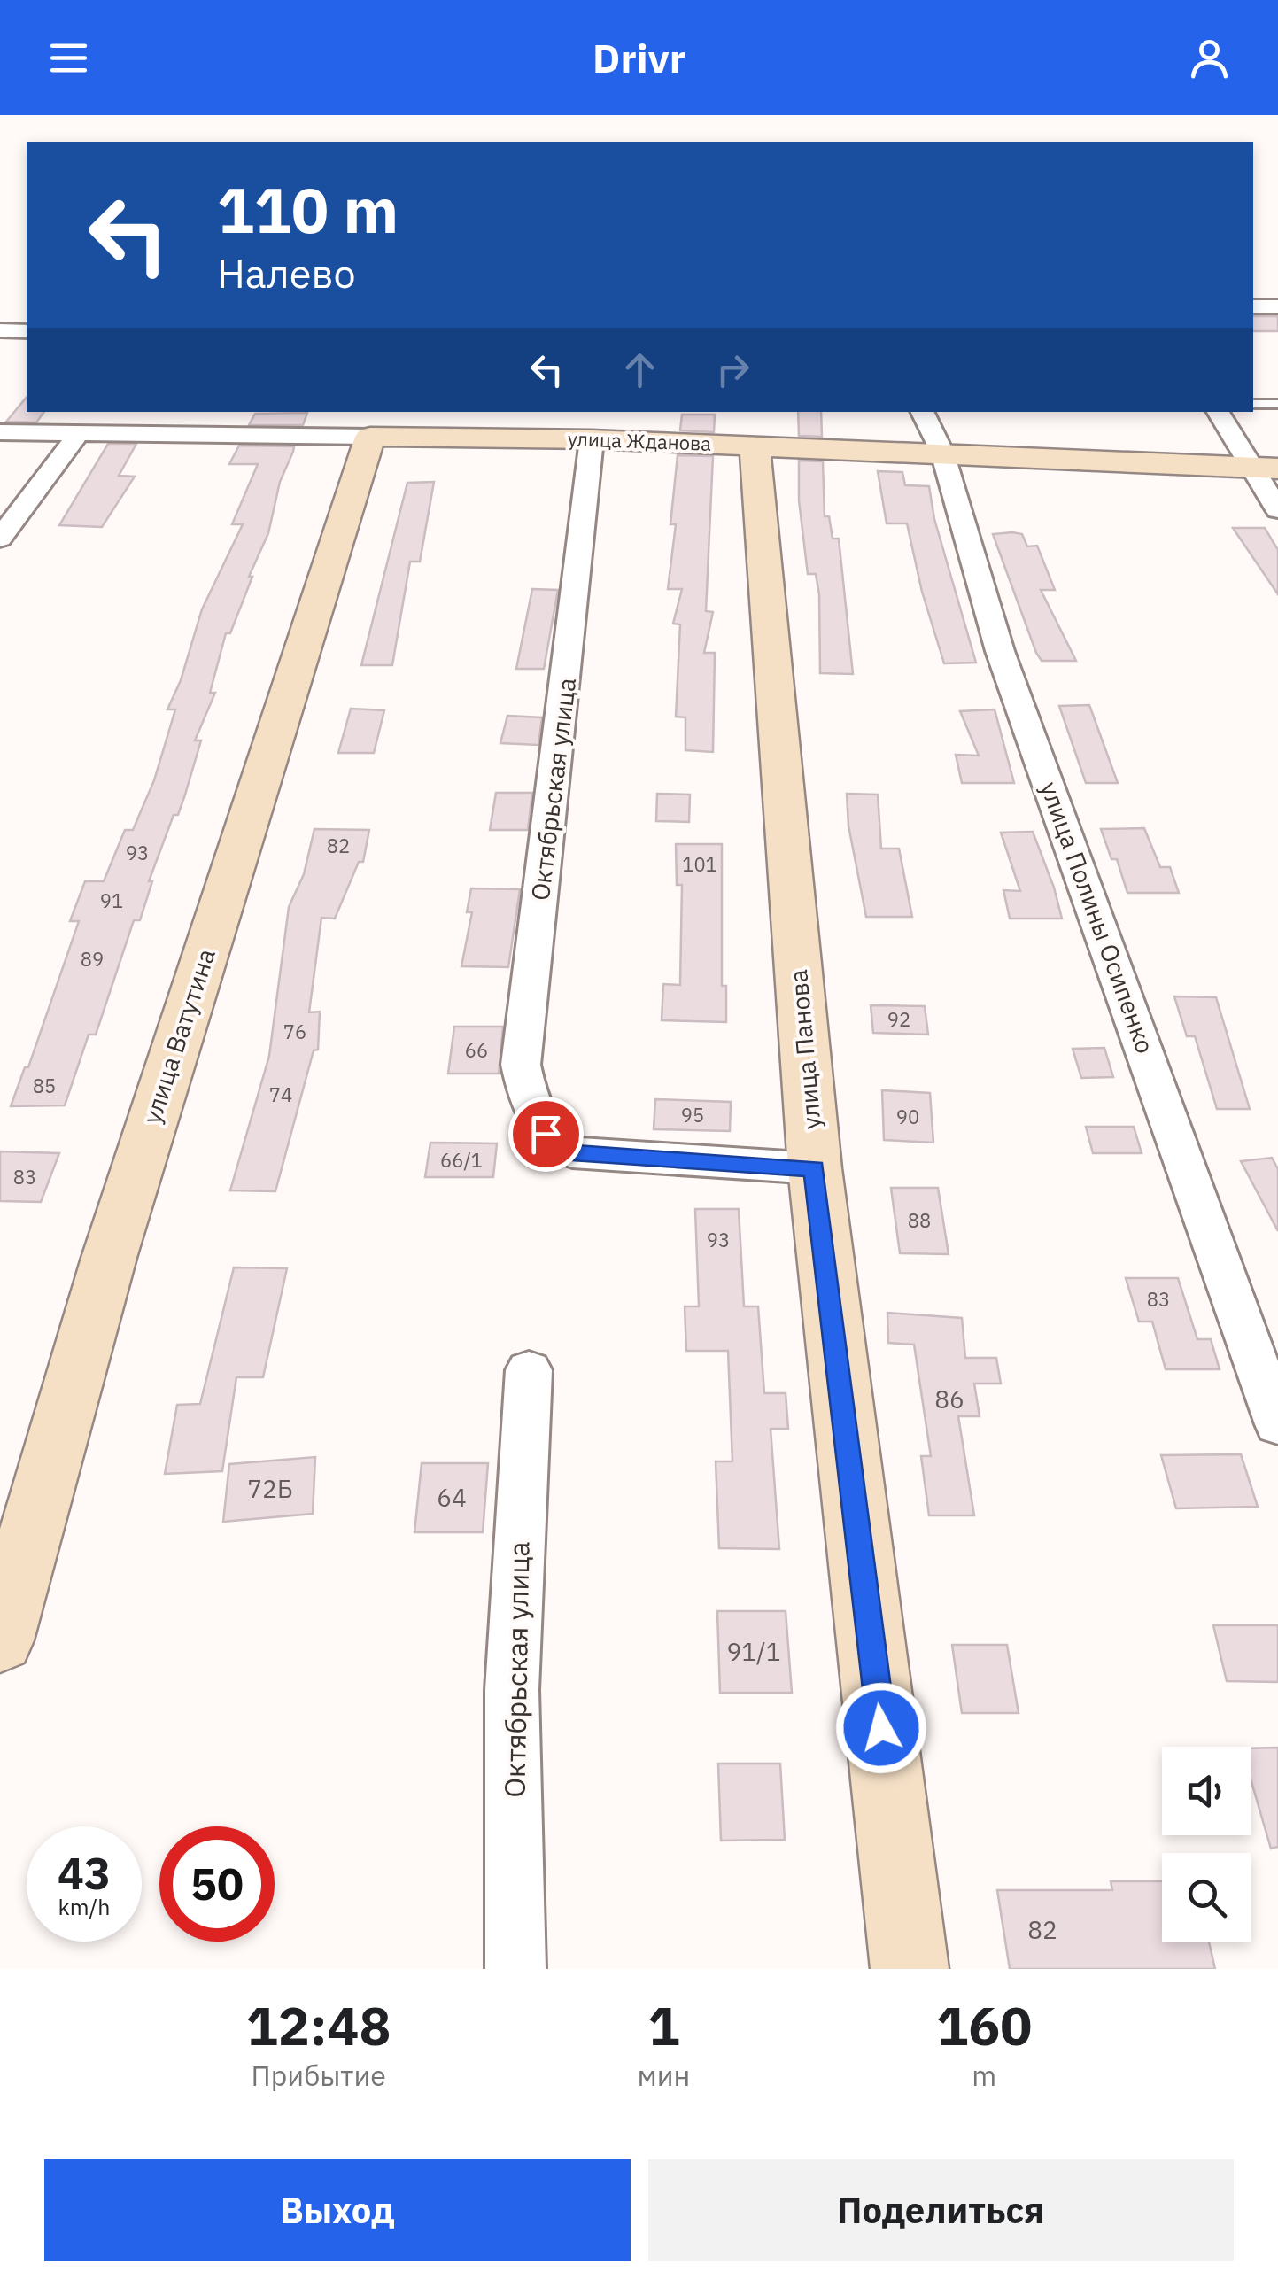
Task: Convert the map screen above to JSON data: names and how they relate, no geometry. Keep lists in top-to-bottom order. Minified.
{"streets":{"main road":["улица Жданова","улица Ватутина","улица Панова"],"street":["Октябрьская улица","улица Полины Осипенко"]},"crossings":[["улица Жданова","Октябрьская улица"],["улица Жданова","улица Полины Осипенко"],["улица Жданова","улица Ватутина"],["улица Жданова","улица Панова"],["Октябрьская улица","улица Панова"]],"house_numbers":["82","93","101","91","89","92","76","66","85","74","95","90","66/1","83","88","93","83","86","72Б","64","91/1","82"],"page":{"header":"Drivr","turn":["110 m","Налево"],"speed":"43 km/h","limit":"50","eta":["12:48","Прибытие","1","мин","160","m"],"buttons":["Выход","Поделиться"]}}
